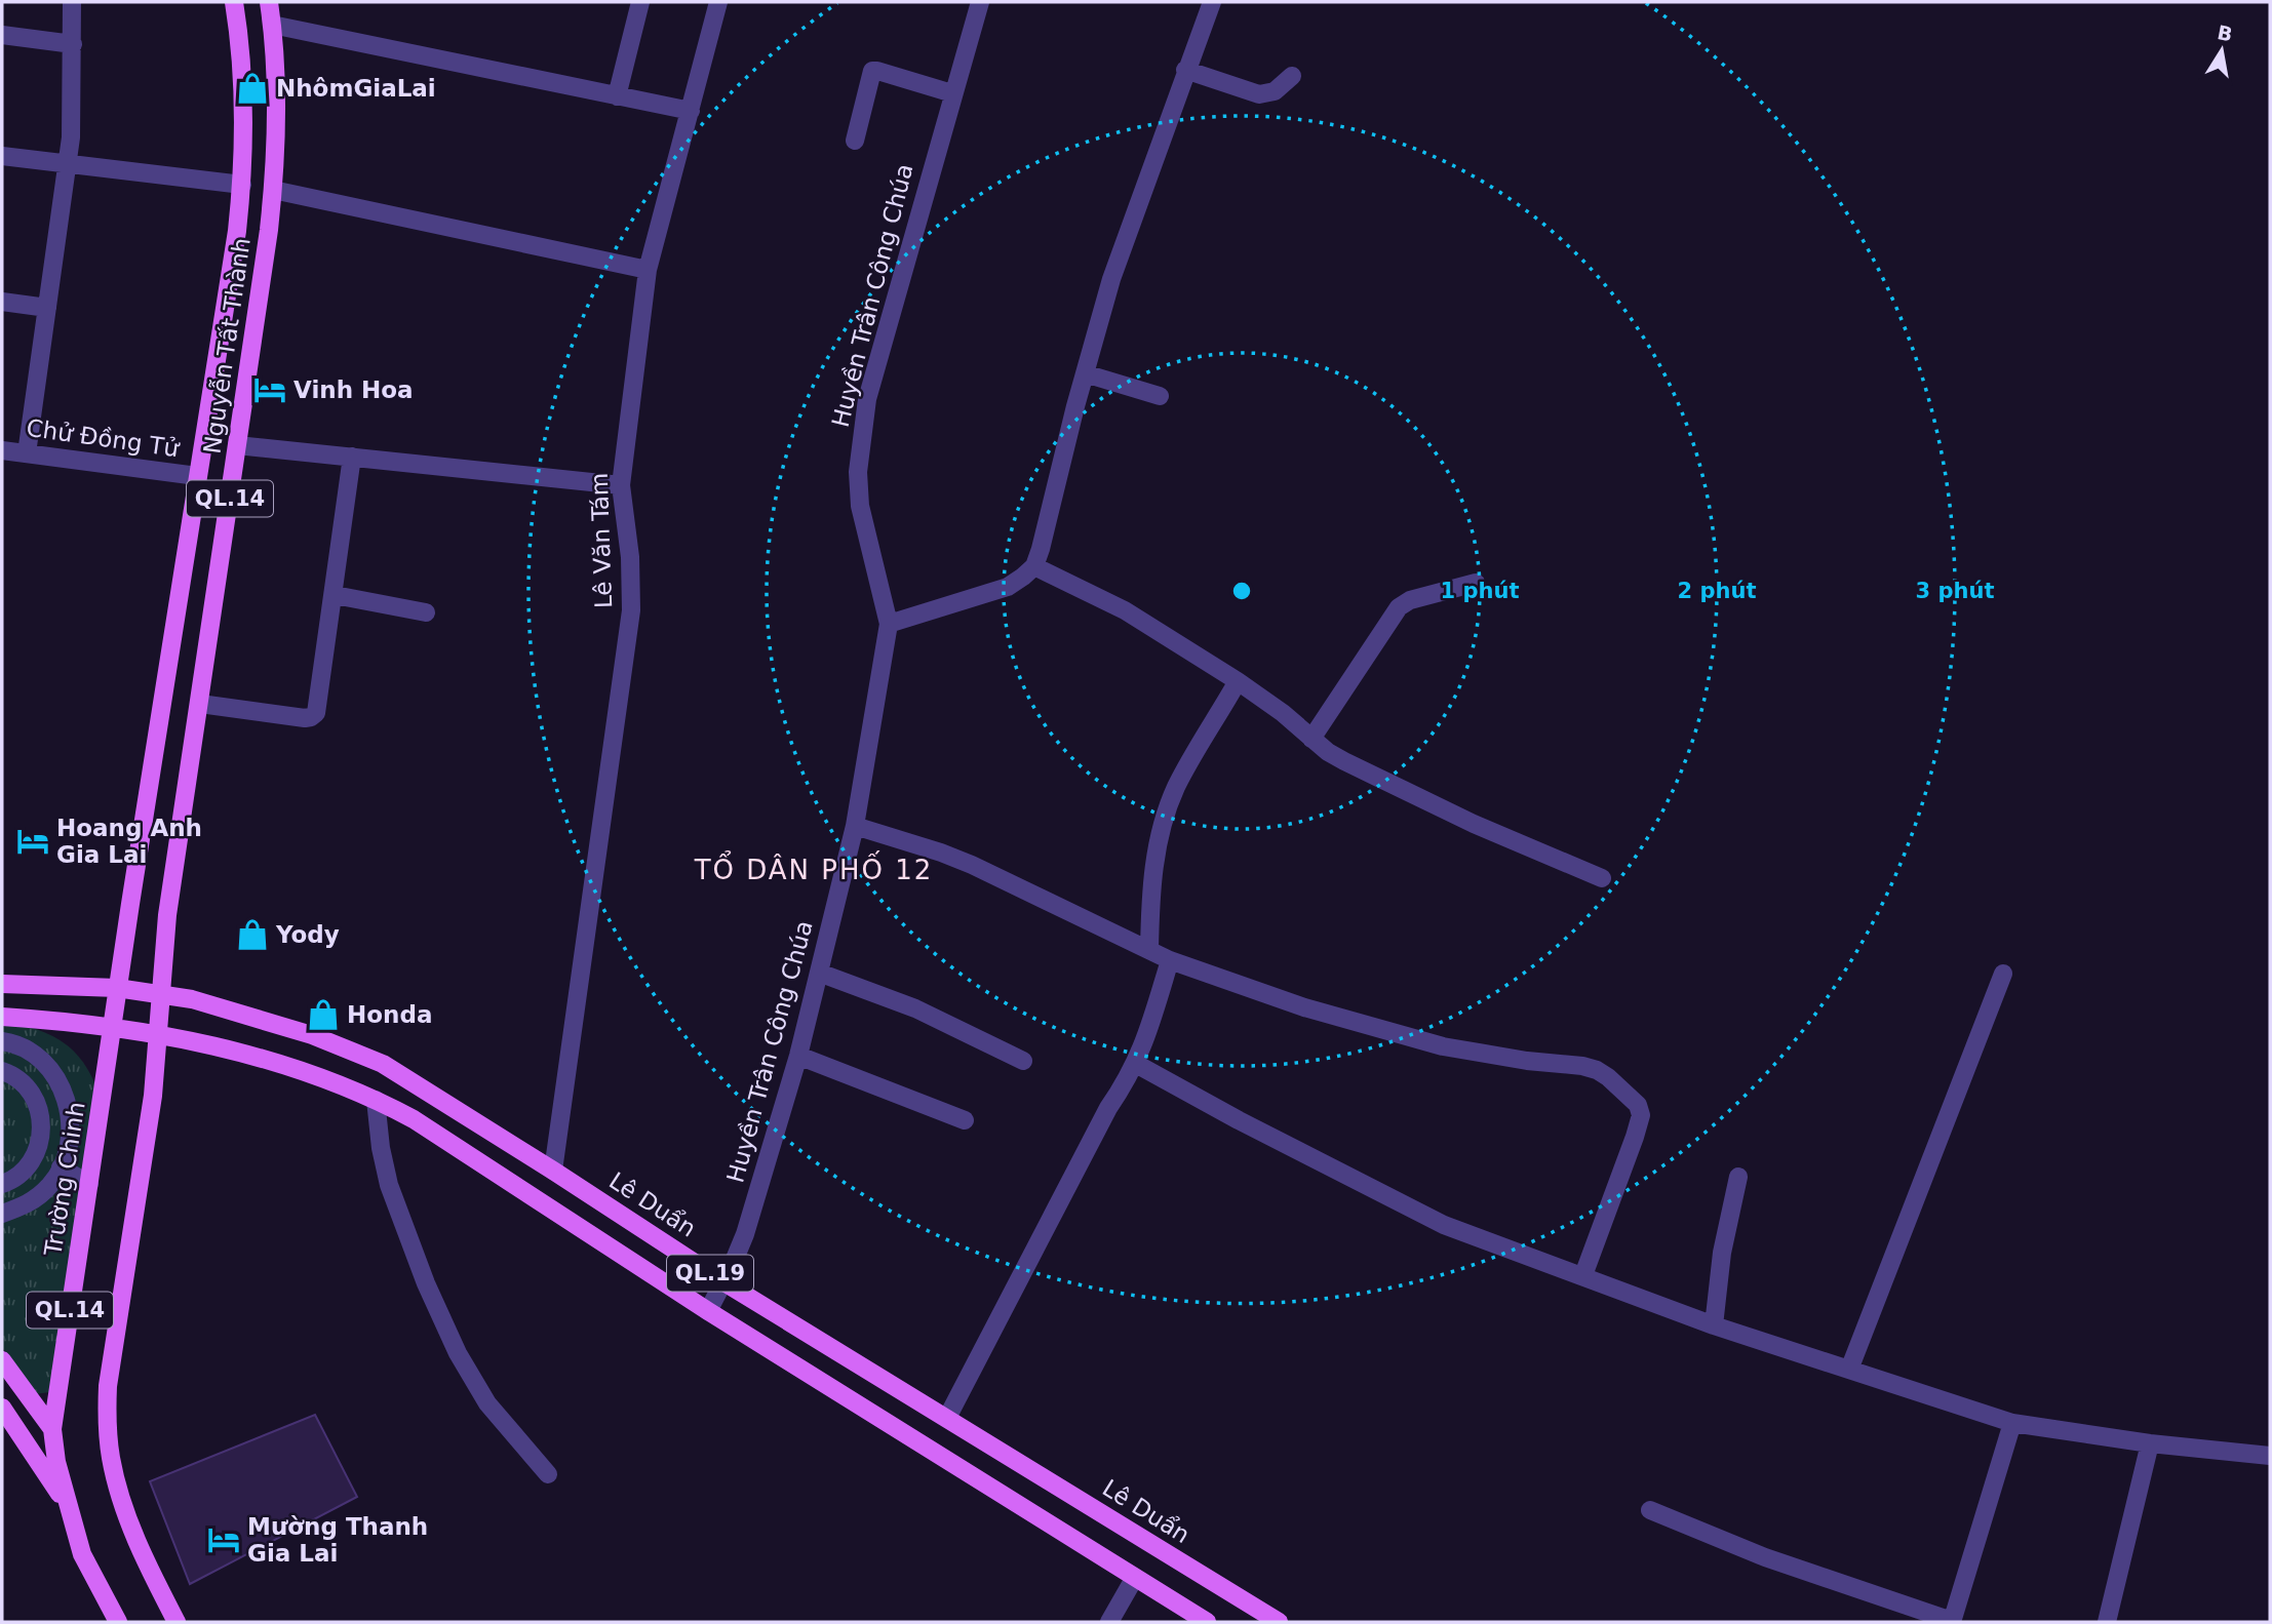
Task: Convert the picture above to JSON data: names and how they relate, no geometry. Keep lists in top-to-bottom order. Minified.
{"streets":{"main road":["Nguyễn Tất Thành","QL.14","Trường Chinh","Lê Duẩn","QL.19"],"street":["Huyền Trân Công Chúa","Chử Đồng Tử","Lê Văn Tám"]},"crossings":[["Huyền Trân Công Chúa","Lê Duẩn"],["Huyền Trân Công Chúa","QL.19"],["Nguyễn Tất Thành","Chử Đồng Tử"],["Nguyễn Tất Thành","QL.14"],["Nguyễn Tất Thành","Trường Chinh"],["Nguyễn Tất Thành","Lê Duẩn"],["QL.14","Lê Duẩn"],["QL.14","QL.19"],["Lê Văn Tám","Lê Duẩn"],["Trường Chinh","Lê Duẩn"],["Trường Chinh","QL.19"]],"districts":["TỔ DÂN PHỐ 12"],"places":{"shop":["NhômGiaLai","Yody","Honda"],"hotel":["Vinh Hoa","Hoang Anh Gia Lai","Mường Thanh Gia Lai"]},"north":"top","rings":["1 phút","2 phút","3 phút"]}
